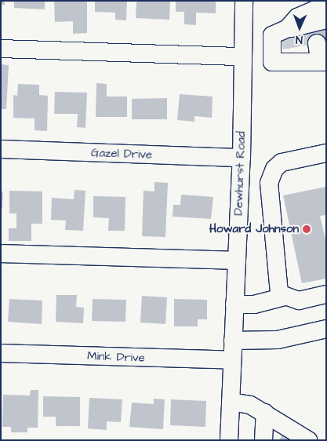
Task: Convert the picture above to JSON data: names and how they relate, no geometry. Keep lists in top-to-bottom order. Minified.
{"streets":{"street":["Gazel Drive","Dewhurst Road","Mink Drive"]},"crossings":[["Gazel Drive","Dewhurst Road"],["Dewhurst Road","Mink Drive"]],"places":["Howard Johnson"],"north":"bottom"}
